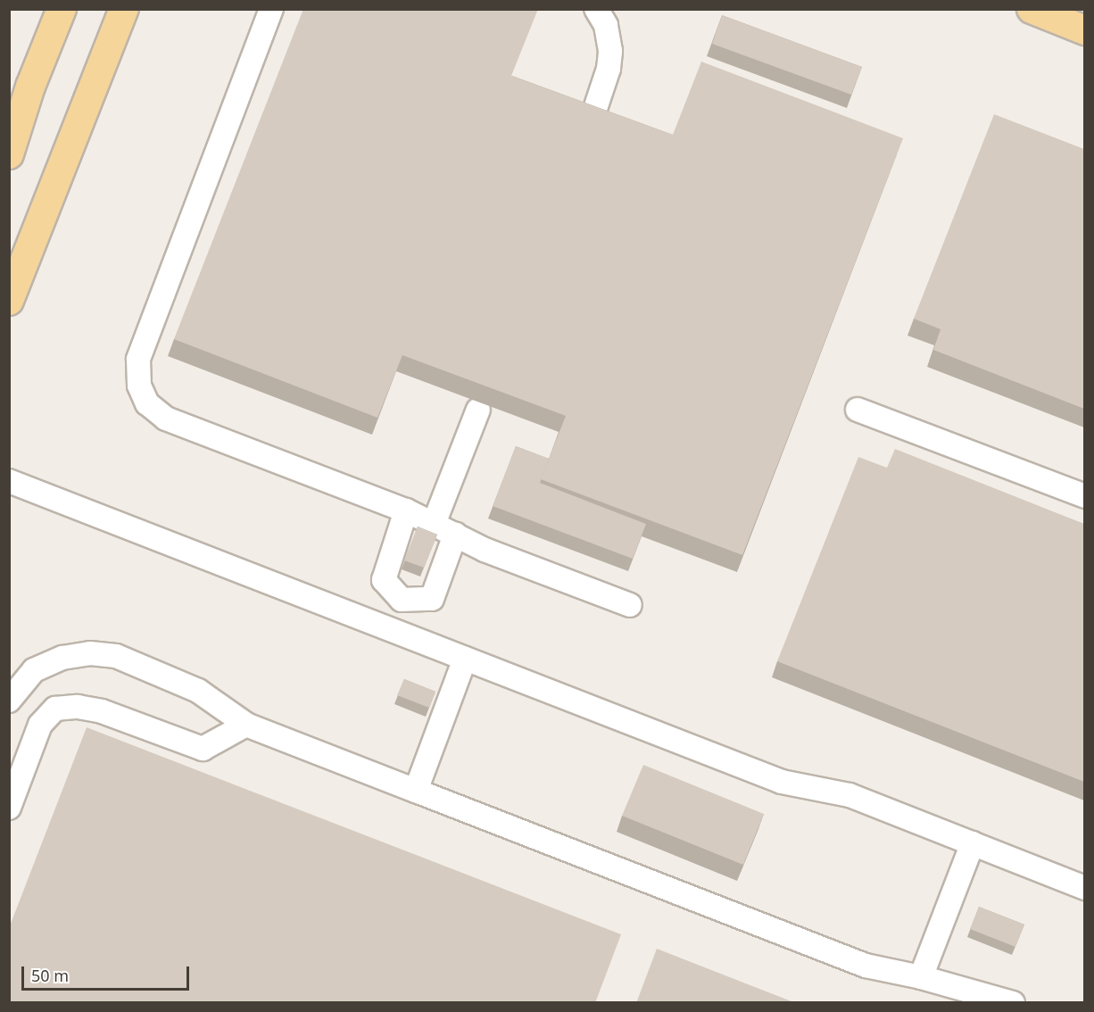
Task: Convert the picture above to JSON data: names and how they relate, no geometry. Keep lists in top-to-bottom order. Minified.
{"scale_bar":"50 m"}
